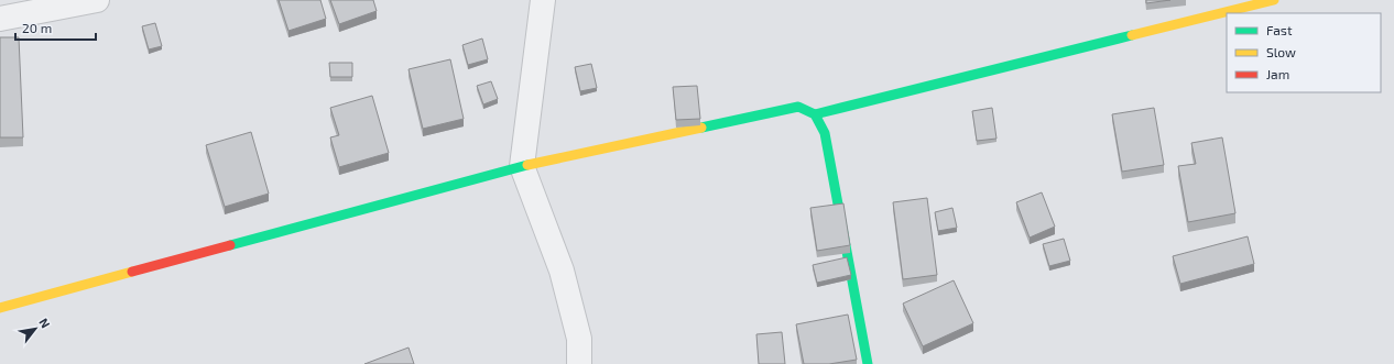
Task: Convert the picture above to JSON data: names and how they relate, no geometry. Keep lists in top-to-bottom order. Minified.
{"legend":["Fast","Slow","Jam"],"scale_bar":"20 m","north":"top right"}
